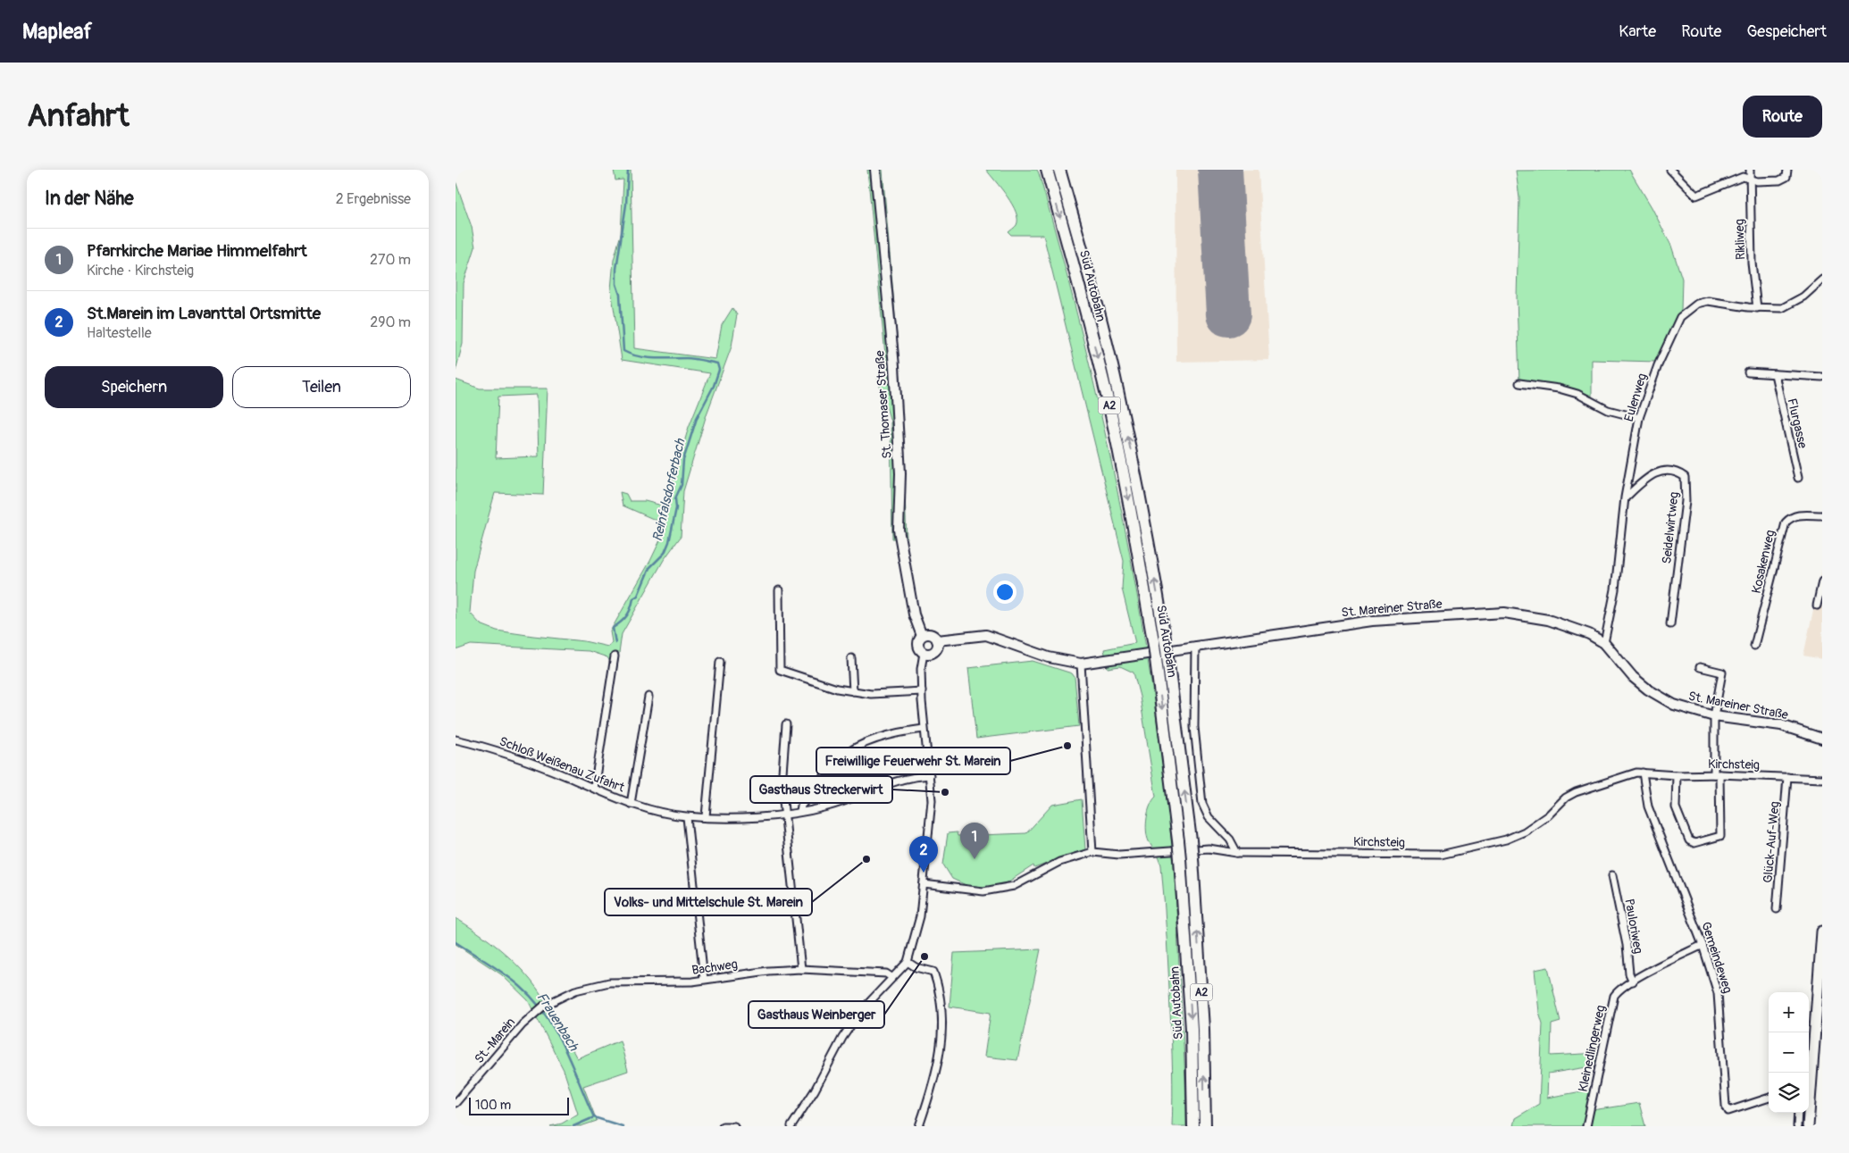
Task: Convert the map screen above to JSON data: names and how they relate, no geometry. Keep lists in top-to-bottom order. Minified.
{"streets":{"highway":["Süd Autobahn","A2"],"main road":["St. Thomaser Straße","St. Mareiner Straße"],"street":["Rikliweg","Eulenweg","Flurgasse","Seidelwirtweg","Kosakenweg","Schloß Weißenau Zufahrt","Kirchsteig","Glück-Auf-Weg","Pauloriweg","Gemeindeweg","Bachweg","St.-Marein","Kleinedlingerweg"]},"crossings":[["Rikliweg","Eulenweg"],["Eulenweg","Seidelwirtweg"],["Eulenweg","St. Mareiner Straße"],["St. Thomaser Straße","St. Mareiner Straße"],["Kirchsteig","Glück-Auf-Weg"],["Kirchsteig","Gemeindeweg"],["Pauloriweg","Kleinedlingerweg"],["Gemeindeweg","Kleinedlingerweg"],["Bachweg","St.-Marein"]],"water":["Reinfalsdorferbach","Frauenbach"],"places":["Freiwillige Feuerwehr St. Marein","Gasthaus Streckerwirt","Volks- und Mittelschule St. Marein","Gasthaus Weinberger"],"scale_bar":"100 m","page":{"header":"Mapleaf","nav":["Karte","Route","Gespeichert"],"buttons":["Route",["Speichern","Teilen"]],"title":"Anfahrt","heading":["In der Nähe","2 Ergebnisse"],"list":[{"mark":"1","name":"Pfarrkirche Mariae Himmelfahrt","note":"Kirche · Kirchsteig","value":"270 m"},{"mark":"2","name":"St.Marein im Lavanttal Ortsmitte","note":"Haltestelle","value":"290 m"}],"pins":["1","2"],"map_buttons":["+","−"],"scale":"100 m"}}
